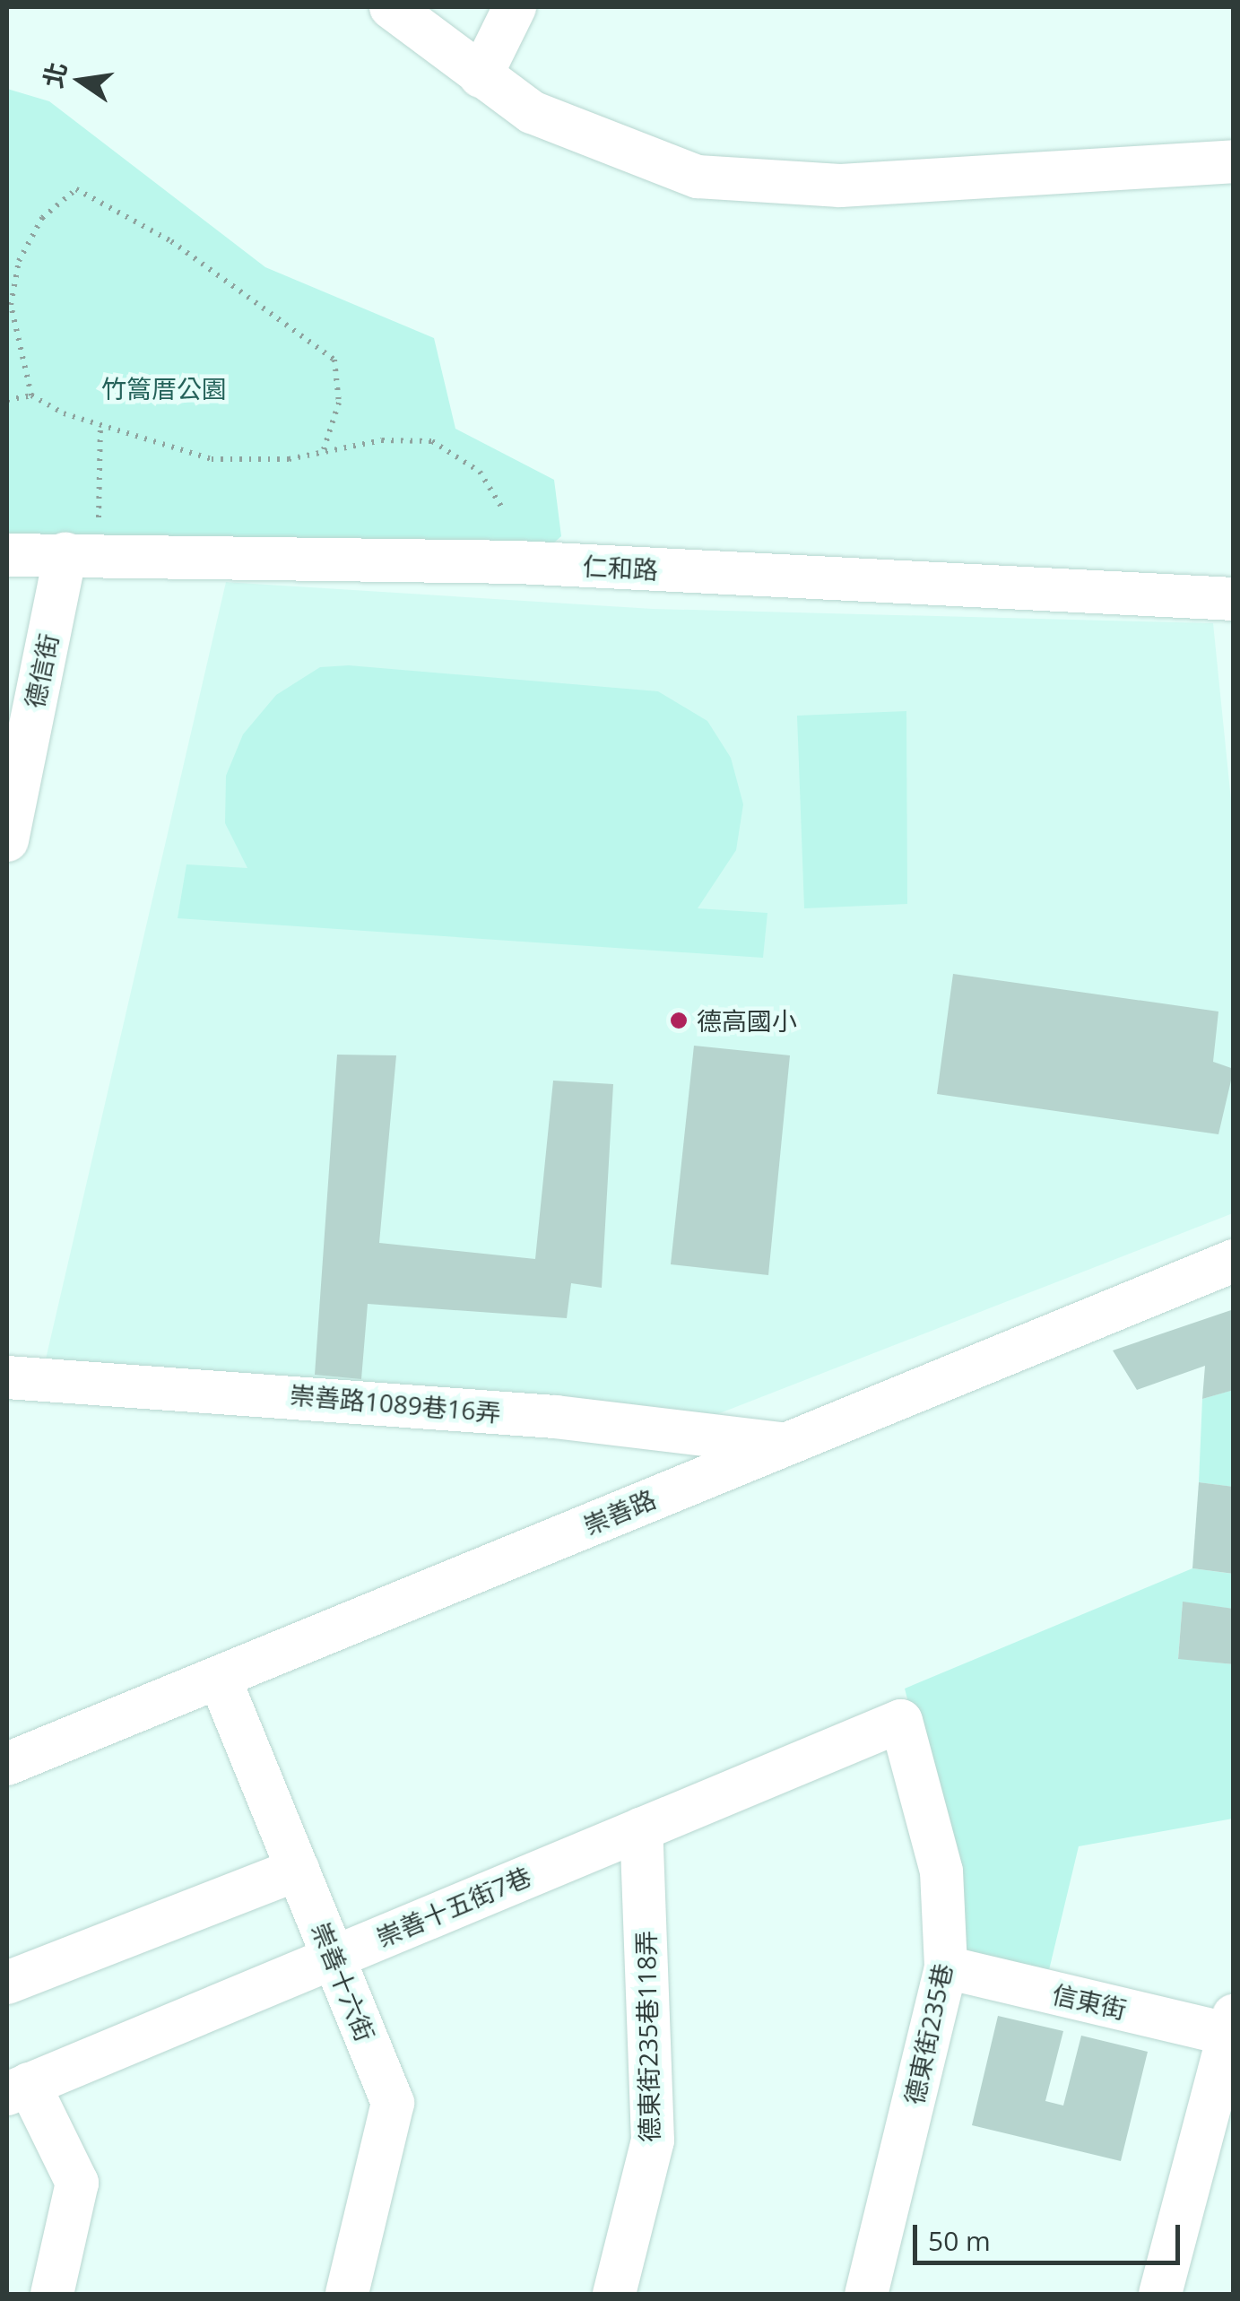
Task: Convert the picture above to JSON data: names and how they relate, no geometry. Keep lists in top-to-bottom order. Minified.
{"streets":{"street":["仁和路","德信街","崇善路1089巷16弄","崇善路","崇善十五街7巷","崇善十六街","信東街","德東街235巷","德東街235巷118弄"]},"crossings":[["仁和路","德信街"],["崇善路1089巷16弄","崇善路"],["崇善路","崇善十六街"],["崇善十五街7巷","崇善十六街"],["崇善十五街7巷","德東街235巷"],["崇善十五街7巷","德東街235巷118弄"],["信東街","德東街235巷"]],"parks":["竹篙厝公園"],"places":["德高國小"],"scale_bar":"50 m","north":"left"}
